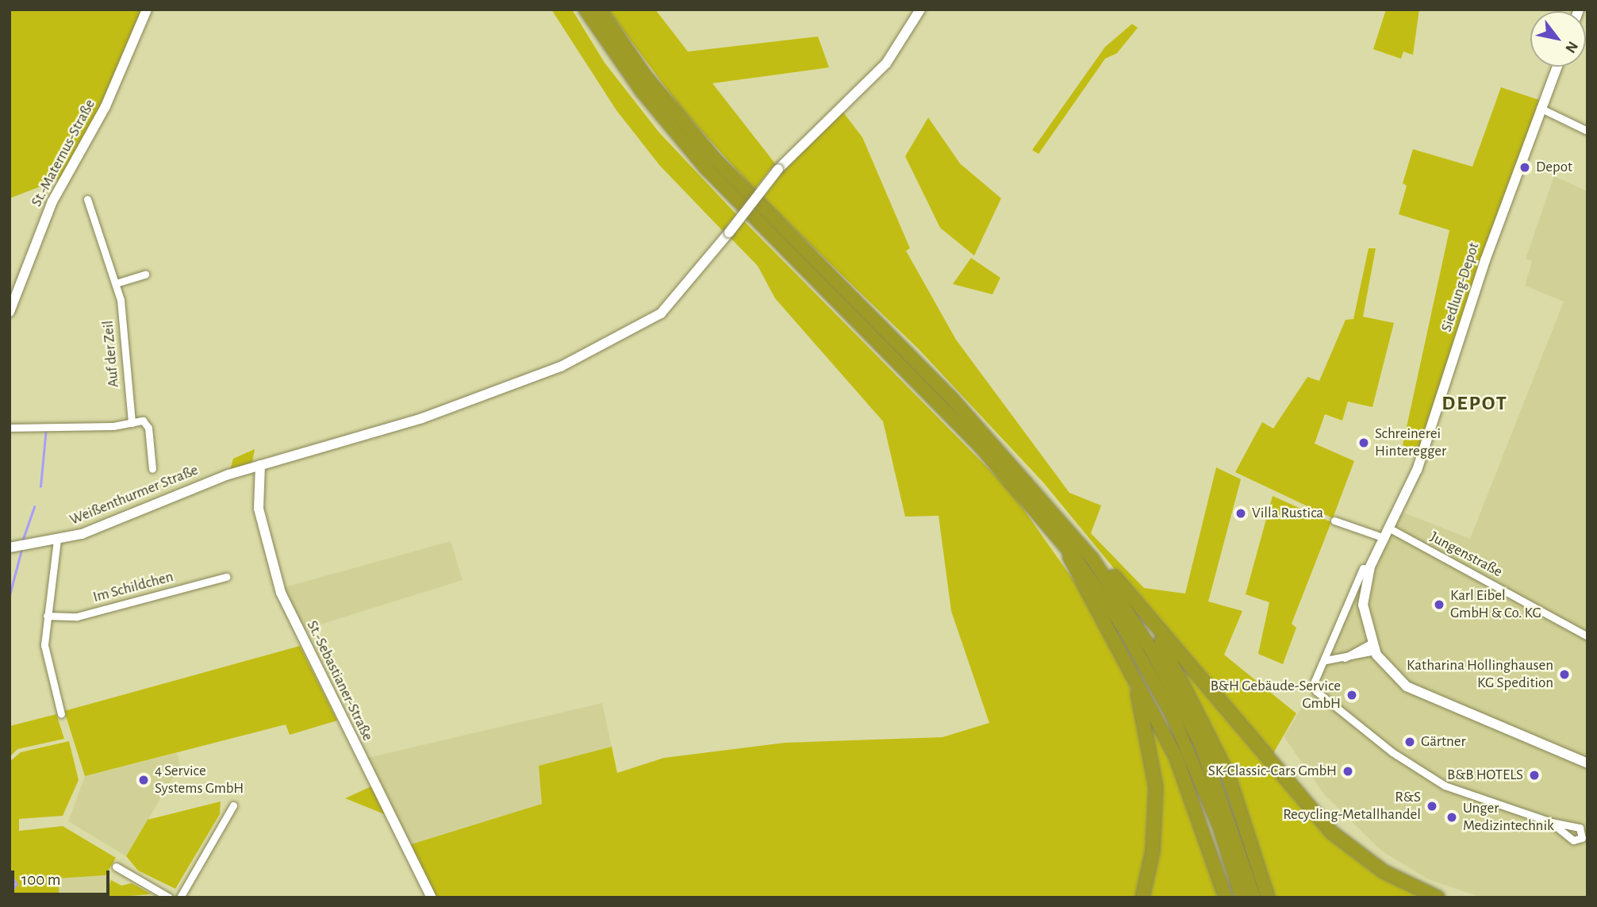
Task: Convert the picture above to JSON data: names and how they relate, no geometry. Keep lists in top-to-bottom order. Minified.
{"streets":{"street":["St.-Maternus-Straße","Siedlung-Depot","Auf der Zeil","Weißenthurmer Straße","Jungenstraße","Im Schildchen","St.-Sebastianer-Straße"]},"crossings":[["Siedlung-Depot","Jungenstraße"],["Weißenthurmer Straße","St.-Sebastianer-Straße"]],"districts":["DEPOT"],"places":["Depot","Schreinerei Hinteregger","Villa Rustica","Karl Eibel GmbH & Co. KG","Katharina Hollinghausen KG Spedition","B&H Gebäude-Service GmbH","Gärtner","SK-Classic-Cars GmbH","B&B HOTELS","4 Service Systems GmbH","R&S Recycling-Metallhandel","Unger Medizintechnik"],"scale_bar":"100 m","north":"bottom right"}
